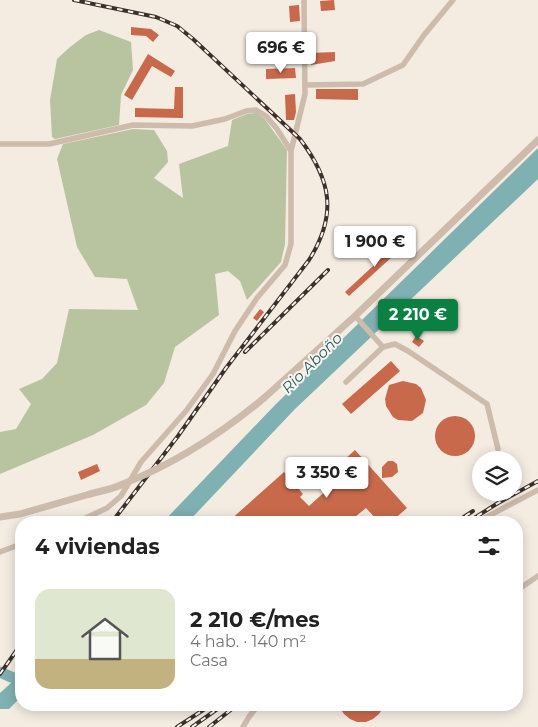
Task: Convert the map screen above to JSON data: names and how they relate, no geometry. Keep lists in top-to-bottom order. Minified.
{"water":["Rio Aboño"],"page":{"price":["696 €","1 900 €","2 210 €","3 350 €"],"heading":"4 viviendas","list":[{"name":"2 210 €/mes","note":"4 hab. · 140 m² · Casa"}]}}
